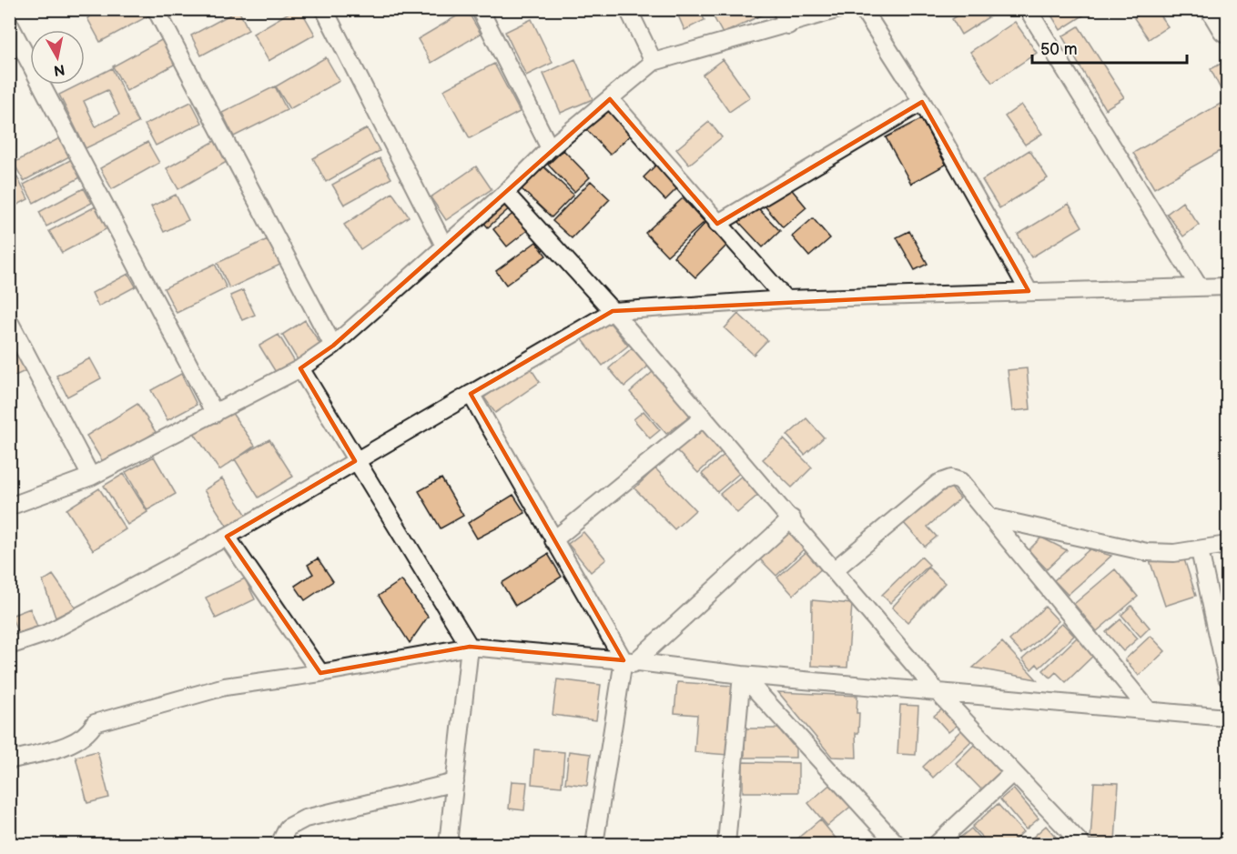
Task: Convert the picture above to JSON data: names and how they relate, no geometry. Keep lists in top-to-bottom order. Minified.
{"scale_bar":"50 m","north":"bottom"}
